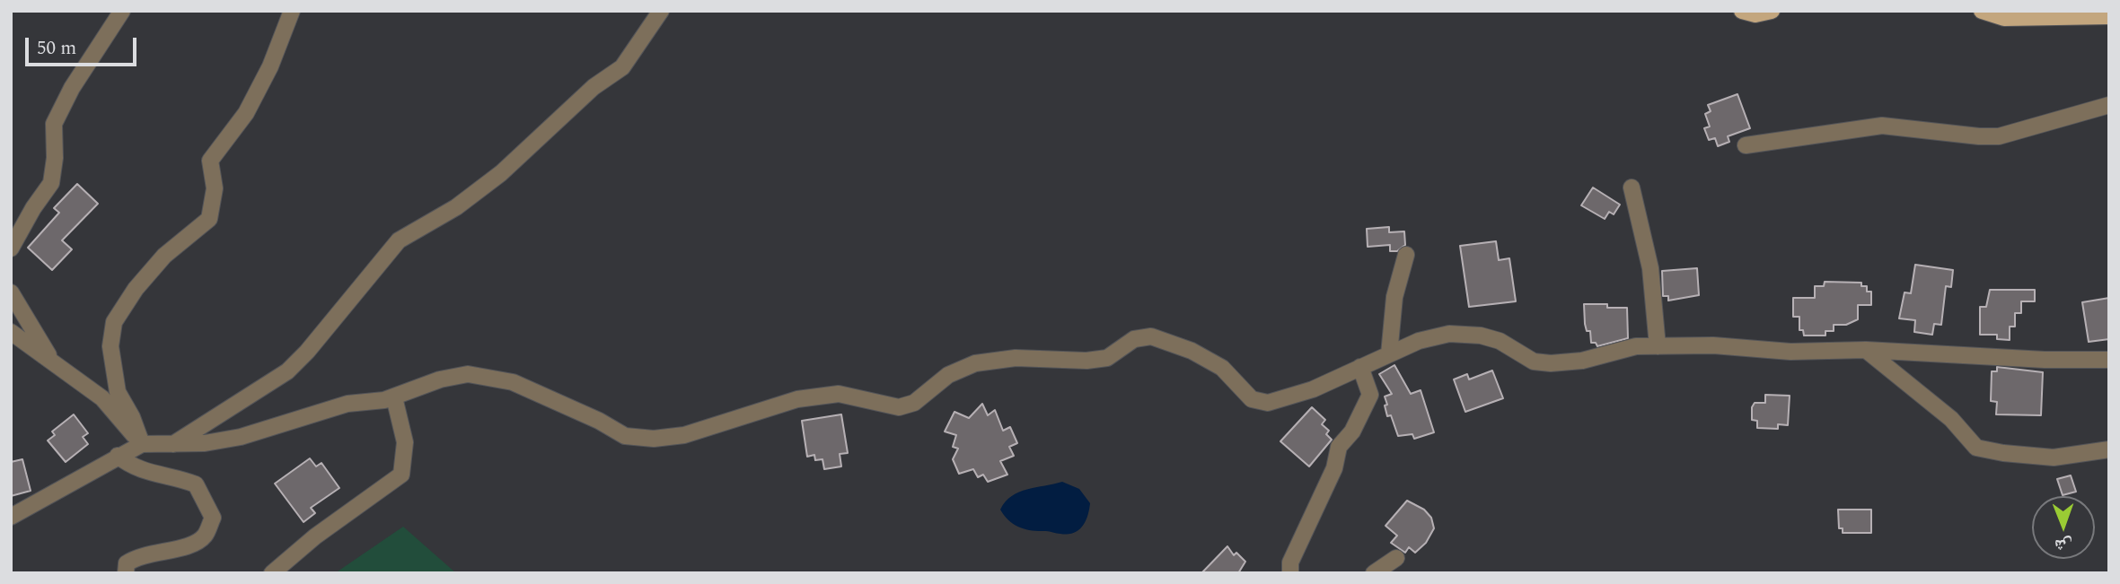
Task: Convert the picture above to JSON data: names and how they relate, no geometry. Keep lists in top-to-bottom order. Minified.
{"scale_bar":"50 m","north":"bottom"}
